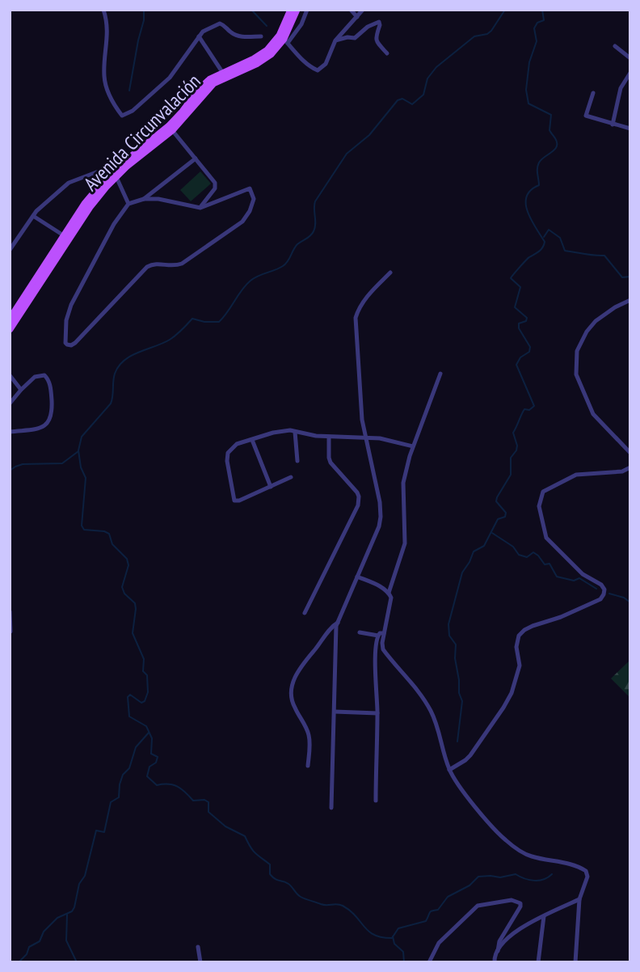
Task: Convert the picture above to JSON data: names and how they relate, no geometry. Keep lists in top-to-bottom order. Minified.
{"streets":{"main road":["Avenida Circunvalación"]}}
